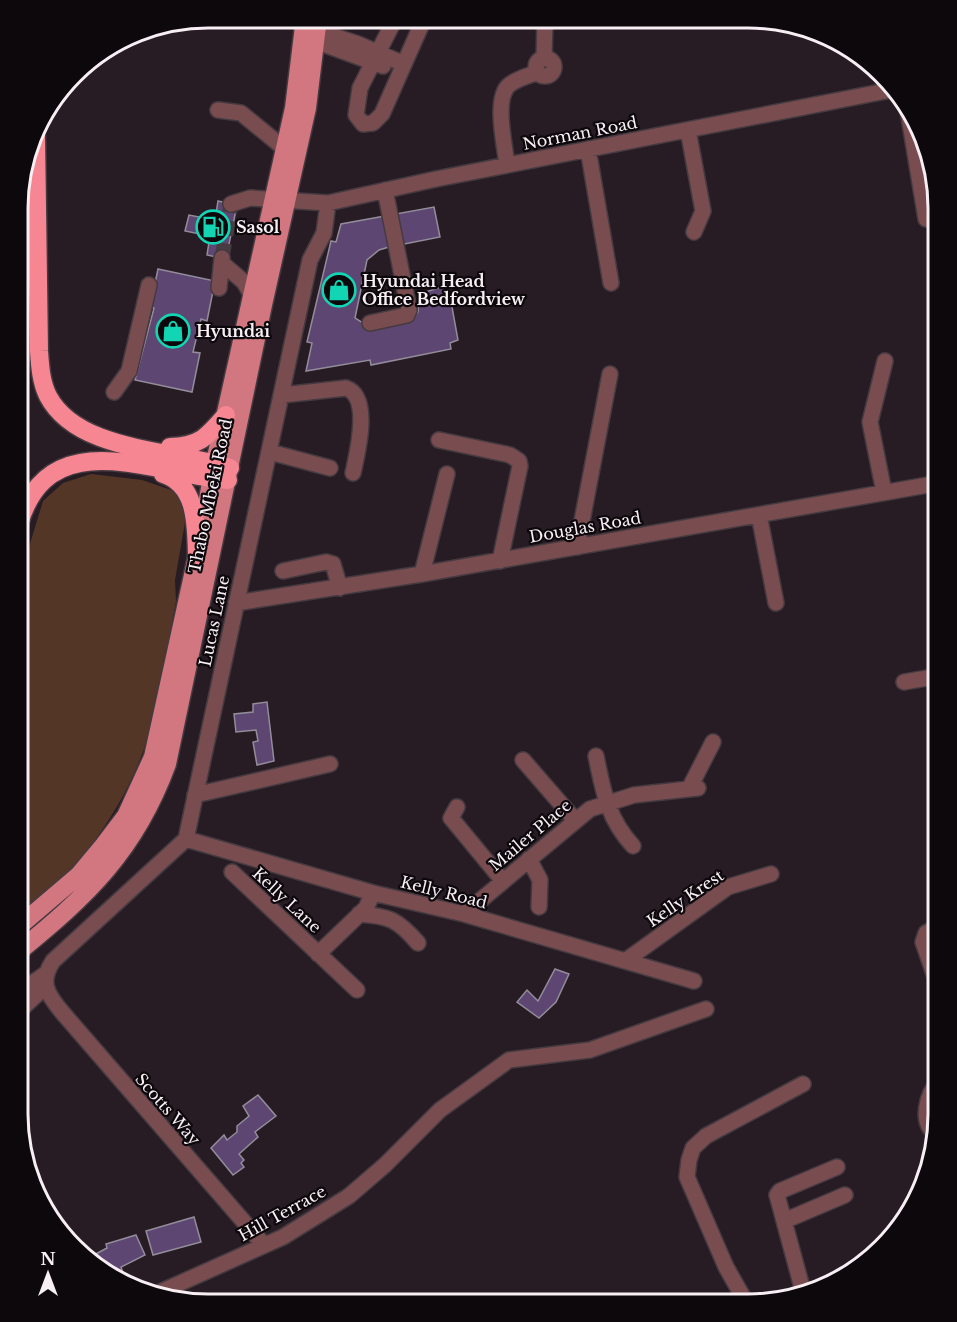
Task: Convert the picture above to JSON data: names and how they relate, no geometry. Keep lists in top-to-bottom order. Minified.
{"streets":{"main road":["Thabo Mbeki Road"],"street":["Norman Road","Douglas Road","Lucas Lane","Mailer Place","Kelly Road","Kelly Krest","Kelly Lane","Scotts Way","Hill Terrace"]},"crossings":[["Norman Road","Thabo Mbeki Road"],["Norman Road","Lucas Lane"],["Douglas Road","Lucas Lane"],["Lucas Lane","Kelly Road"],["Mailer Place","Kelly Road"],["Kelly Road","Kelly Krest"],["Kelly Road","Kelly Lane"],["Scotts Way","Hill Terrace"]],"places":{"fuel station":["Sasol"],"shop":["Hyundai Head Office Bedfordview","Hyundai"]},"north":"top"}
